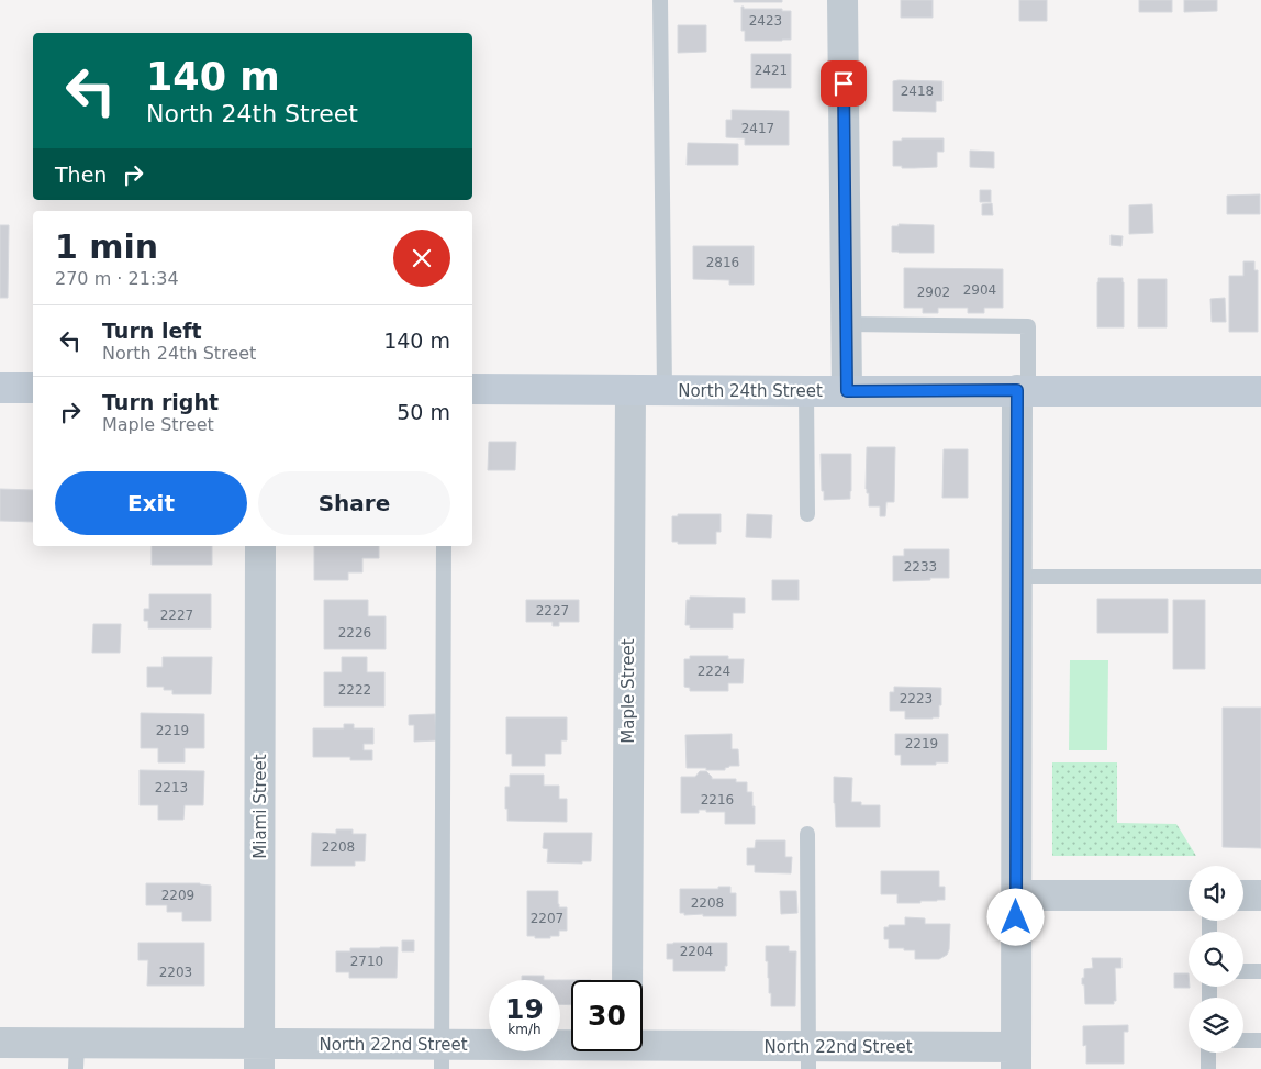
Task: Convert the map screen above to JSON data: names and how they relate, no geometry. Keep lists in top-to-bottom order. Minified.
{"streets":{"main road":["North 24th Street"],"street":["Maple Street","Miami Street","North 22nd Street"]},"crossings":[["North 24th Street","Maple Street"],["Miami Street","North 22nd Street"]],"house_numbers":["2423","2421","2418","2417","2816","2904","2902","2233","2227","2227","2226","2224","2222","2223","2219","2219","2213","2216","2208","2209","2208","2207","2204","2710","2203"],"page":{"turn":["140 m","North 24th Street"],"then":"Then","heading":["1 min","270 m · 21:34"],"list":[{"name":"Turn left","note":"North 24th Street","value":"140 m"},{"name":"Turn right","note":"Maple Street","value":"50 m"}],"buttons":["Exit","Share"],"speed":"19 km/h","limit":"30"}}
